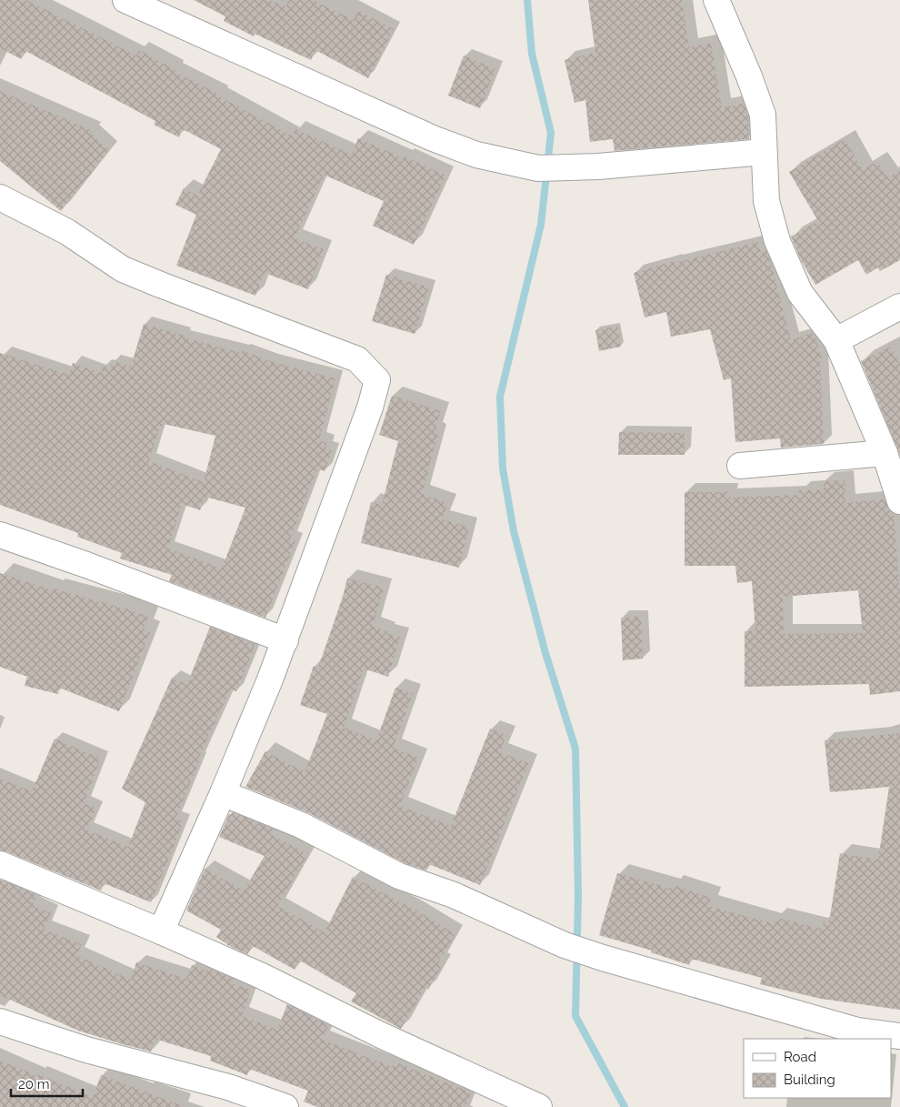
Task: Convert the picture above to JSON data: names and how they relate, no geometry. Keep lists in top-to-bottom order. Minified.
{"legend":["Road","Building"],"scale_bar":"20 m"}
